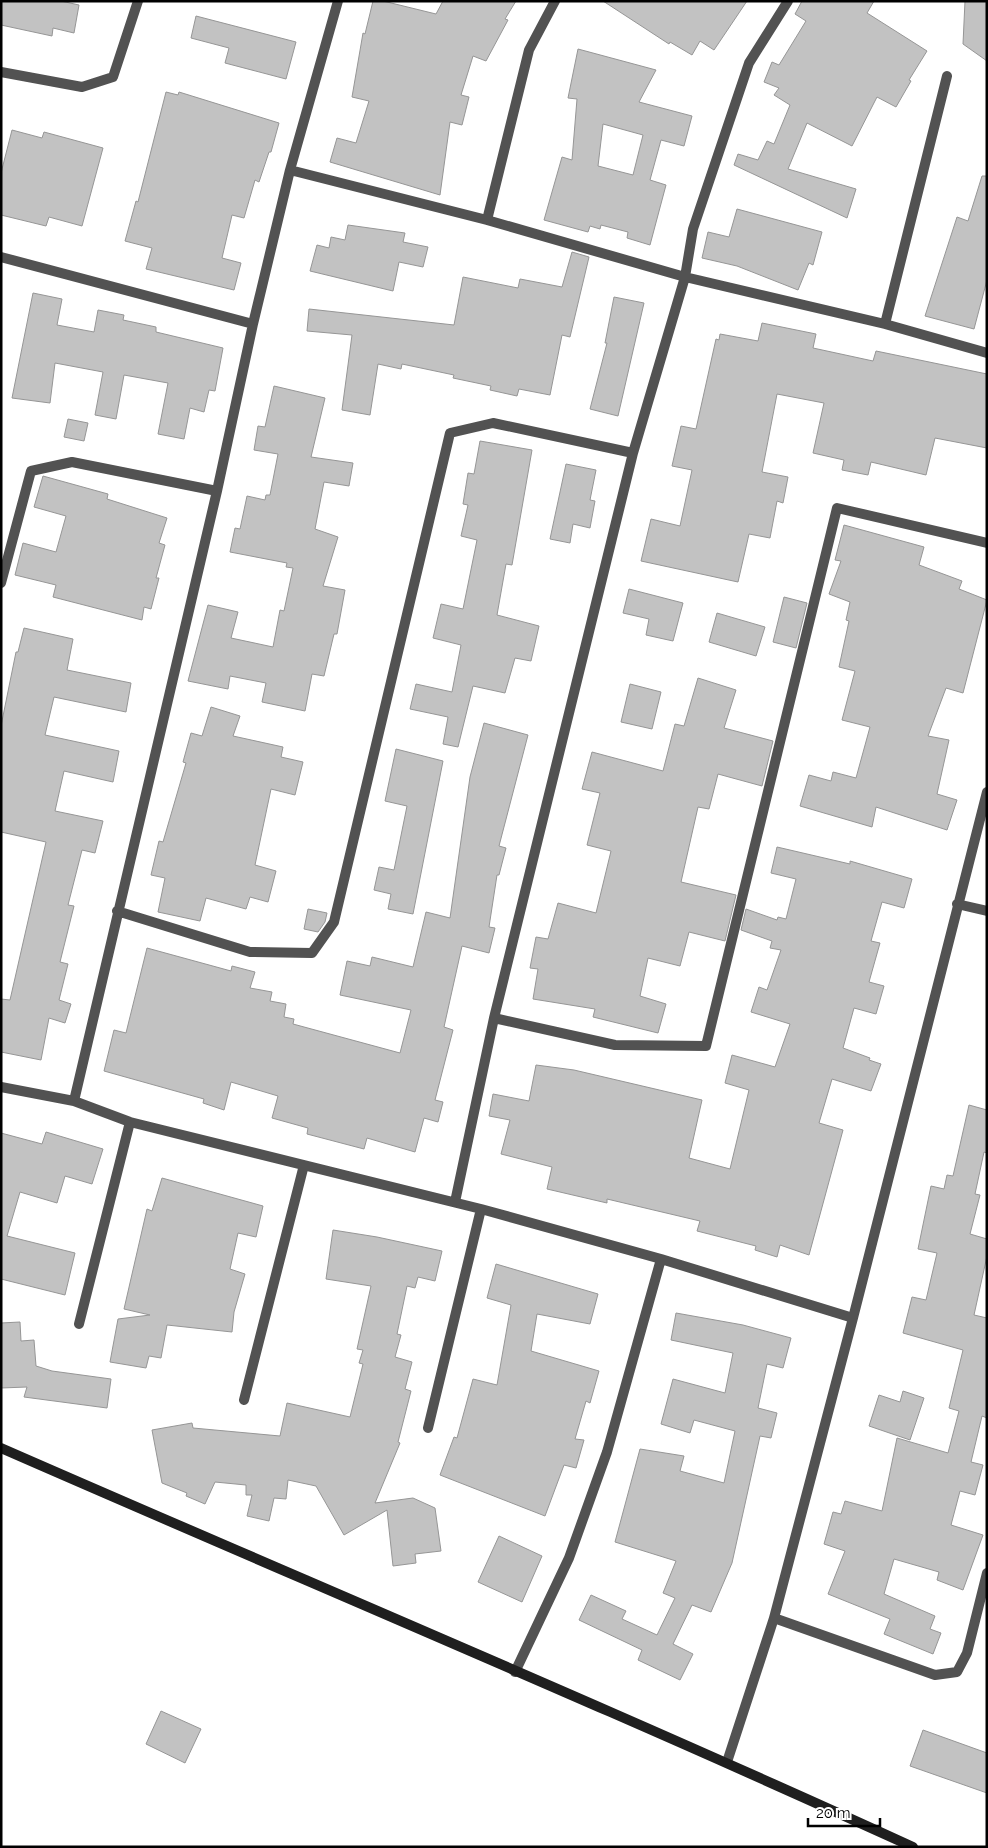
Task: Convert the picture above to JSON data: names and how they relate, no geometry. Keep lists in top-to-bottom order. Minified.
{"scale_bar":"20 m"}
